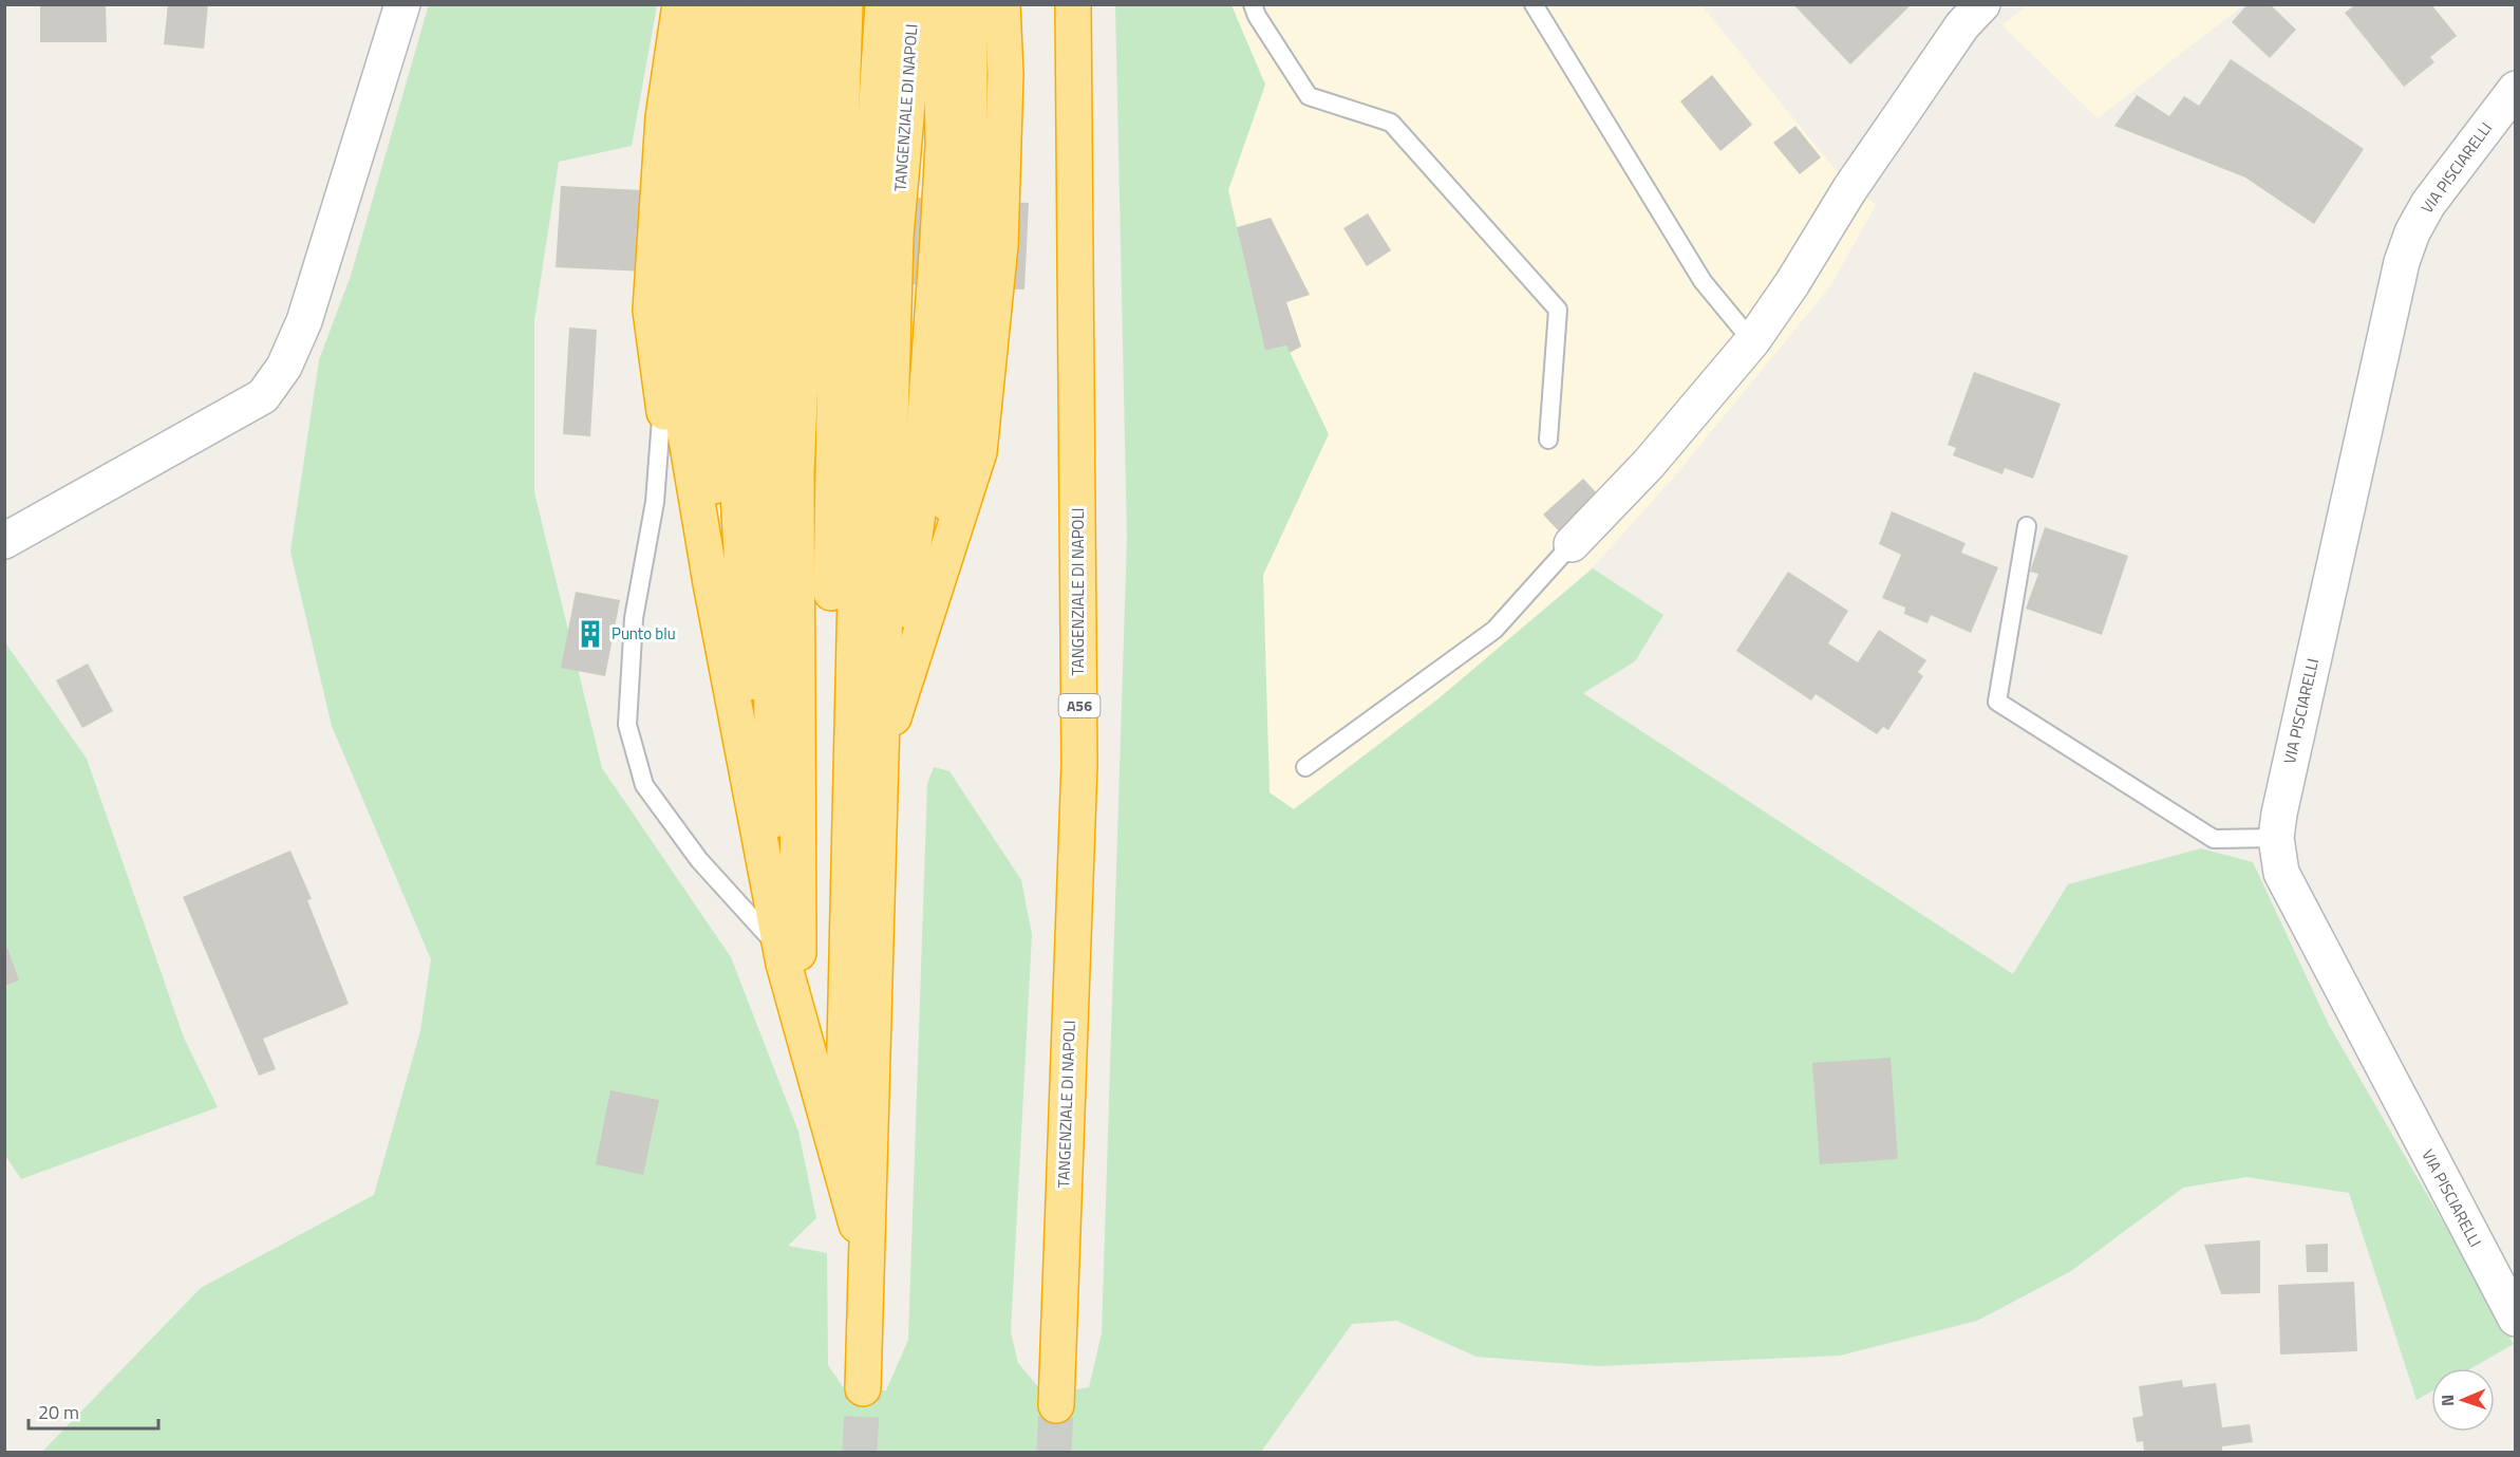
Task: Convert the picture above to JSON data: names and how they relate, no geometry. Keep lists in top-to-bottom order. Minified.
{"streets":{"highway":["TANGENZIALE DI NAPOLI","A56"],"street":["VIA PISCIARELLI"]},"places":{"building":["Punto blu"]},"scale_bar":"20 m","north":"left"}
